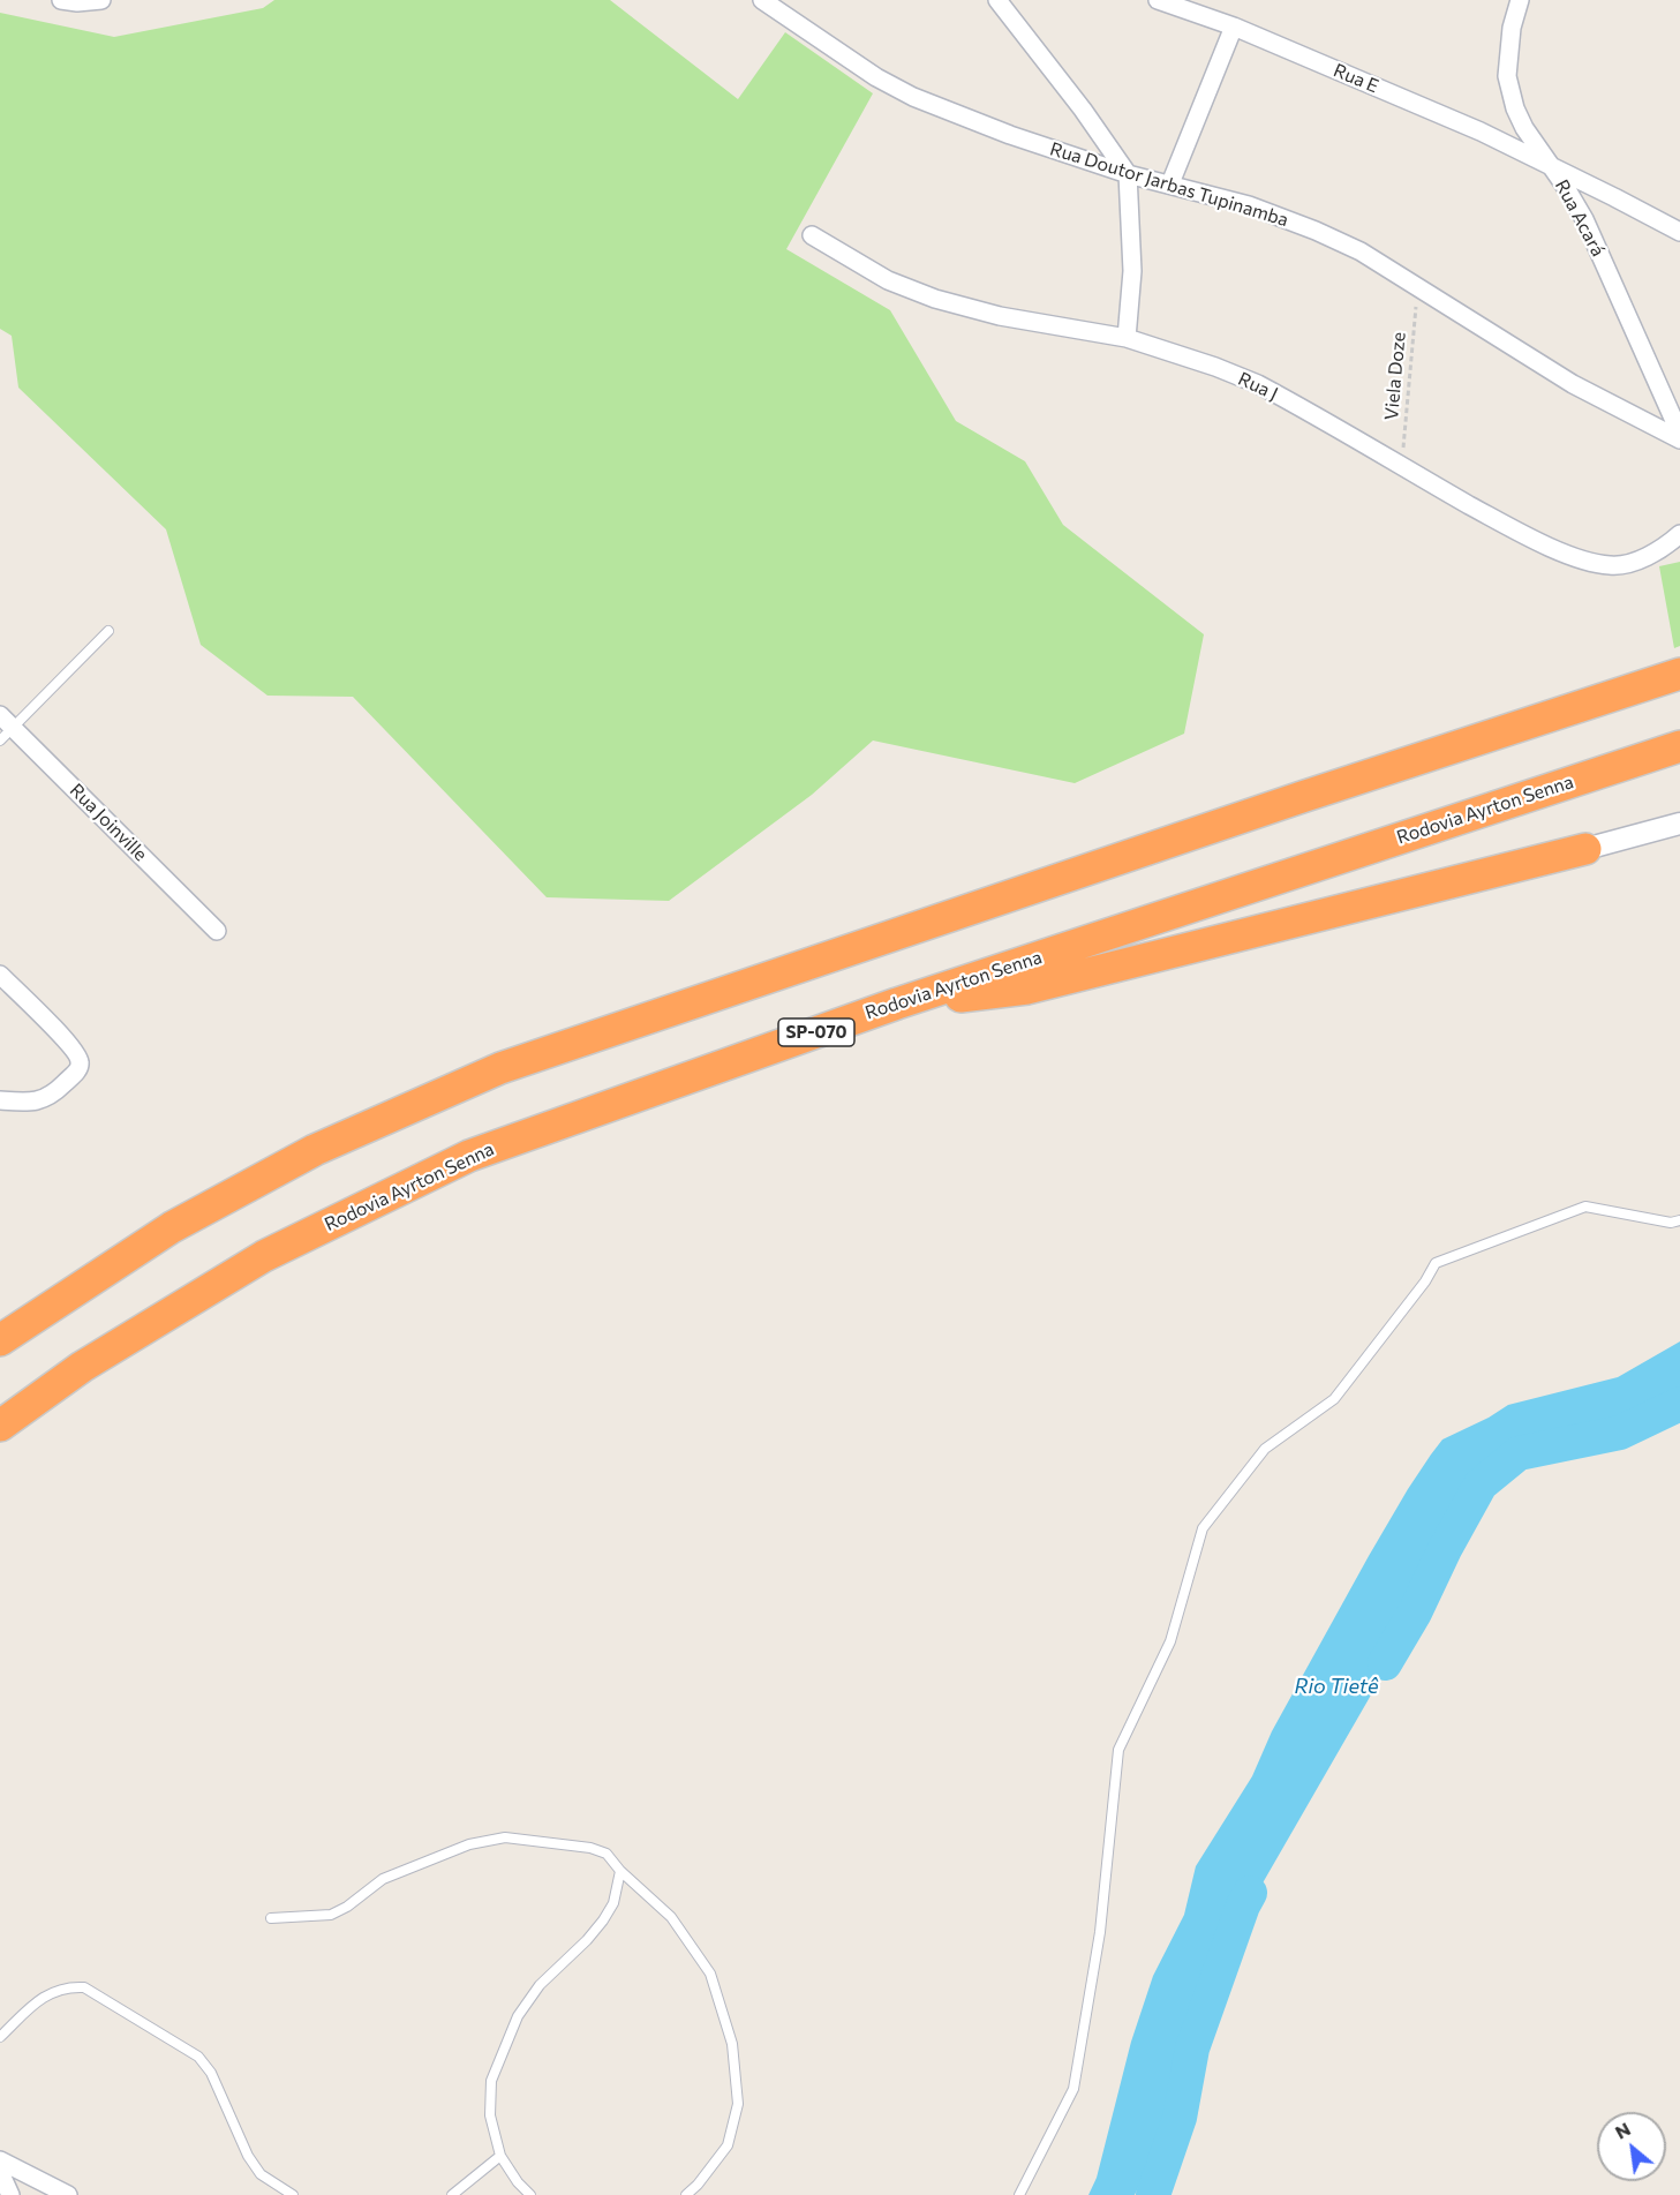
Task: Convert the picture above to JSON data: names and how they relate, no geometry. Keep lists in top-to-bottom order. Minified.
{"streets":{"highway":["Rodovia Ayrton Senna","SP-070"],"street":["Rua E","Rua Doutor Jarbas Tupinamba","Rua Acará","Rua J","Rua Joinville"],"path":["Viela Doze"]},"crossings":[["Rua E","Rua Acará"],["Rua Doutor Jarbas Tupinamba","Rua Acará"],["Rua Doutor Jarbas Tupinamba","Viela Doze"],["Viela Doze","Rua J"]],"water":["Rio Tietê"],"north":"top left"}
